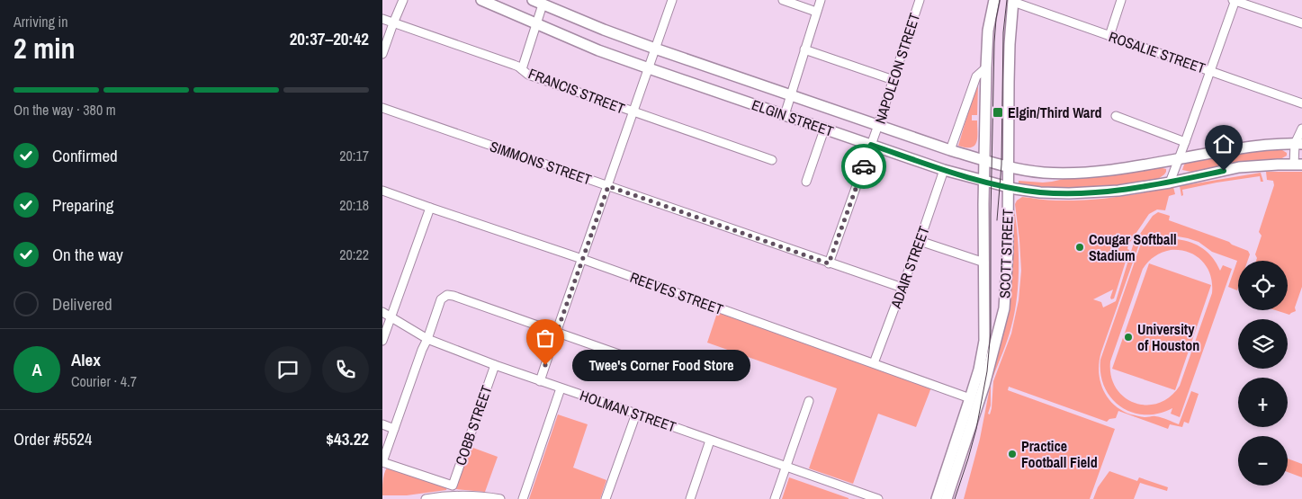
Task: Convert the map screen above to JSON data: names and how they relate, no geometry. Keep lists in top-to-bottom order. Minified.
{"streets":{"main road":["ELGIN STREET","SCOTT STREET"],"street":["ROSALIE STREET","NAPOLEON STREET","FRANCIS STREET","SIMMONS STREET","ADAIR STREET","REEVES STREET","HOLMAN STREET","COBB STREET"]},"crossings":[["ROSALIE STREET","SCOTT STREET"],["NAPOLEON STREET","ELGIN STREET"],["NAPOLEON STREET","SIMMONS STREET"],["ELGIN STREET","SCOTT STREET"],["ELGIN STREET","ADAIR STREET"],["SIMMONS STREET","ADAIR STREET"],["SCOTT STREET","REEVES STREET"],["ADAIR STREET","REEVES STREET"],["HOLMAN STREET","COBB STREET"]],"places":{"transit":["Elgin/Third Ward"],"other":["Cougar Softball Stadium","University of Houston","Twee's Corner Food Store","Practice Football Field"]},"page":{"heading":["2 min","Arriving in","20:37–20:42"],"panel":["Alex","Courier · 4.7","Order #5524","$43.22"],"bar":"On the way · 380 m","list":[["Confirmed","20:17"],["Preparing","20:18"],["On the way","20:22"],"Delivered"],"map_buttons":["+","−"],"round":"A","bubble":"Twee's Corner Food Store"}}
